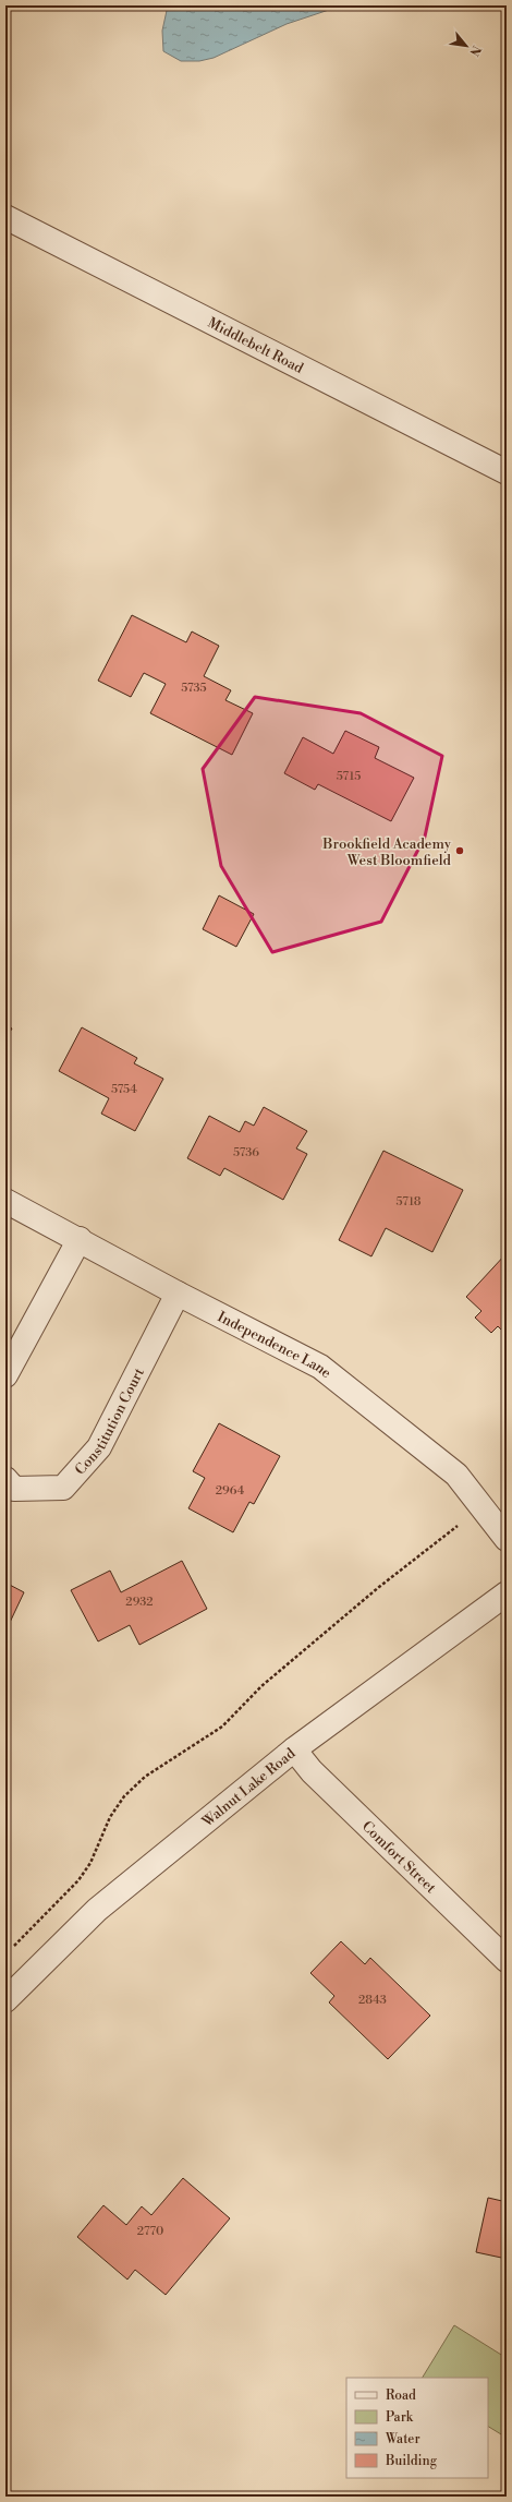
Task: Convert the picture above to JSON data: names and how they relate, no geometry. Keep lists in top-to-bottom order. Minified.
{"streets":{"street":["Middlebelt Road","Independence Lane","Constitution Court","Walnut Lake Road","Comfort Street"]},"crossings":[["Independence Lane","Constitution Court"],["Walnut Lake Road","Comfort Street"]],"places":["Brookfield Academy West Bloomfield"],"house_numbers":["5735","5715","5754","5736","5718","2964","2932","2843","2770"],"legend":["Road","Park","Water","Building"],"north":"bottom right"}
